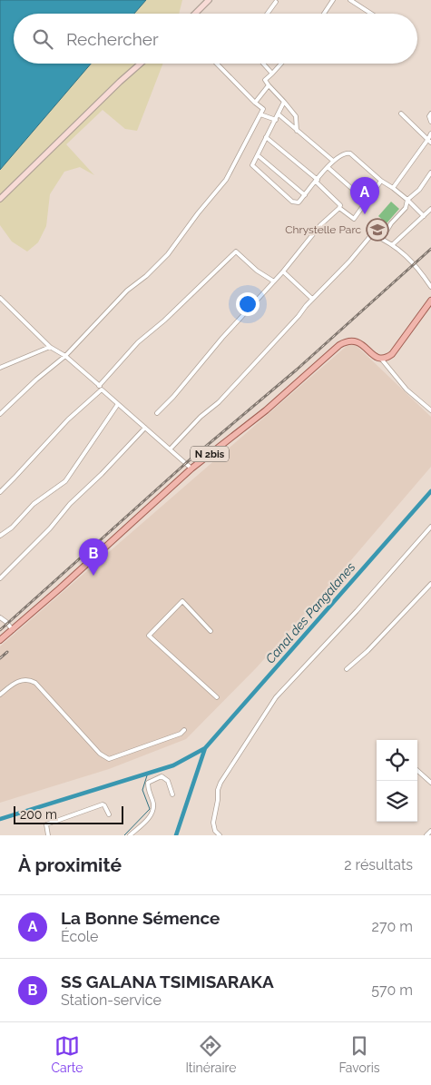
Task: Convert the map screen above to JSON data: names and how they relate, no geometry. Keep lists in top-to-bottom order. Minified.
{"streets":{"main road":["N 2bis"]},"water":["Canal des Pangalanes"],"places":{"school or university":["Chrystelle Parc"]},"scale_bar":"200 m","page":{"search":"Rechercher","pins":["A","B"],"scale":"200 m","heading":["À proximité","2 résultats"],"list":[{"mark":"A","name":"La Bonne Sémence","note":"École","value":"270 m"},{"mark":"B","name":"SS GALANA TSIMISARAKA","note":"Station-service","value":"570 m"}],"nav":["Carte","Itinéraire","Favoris"]}}
